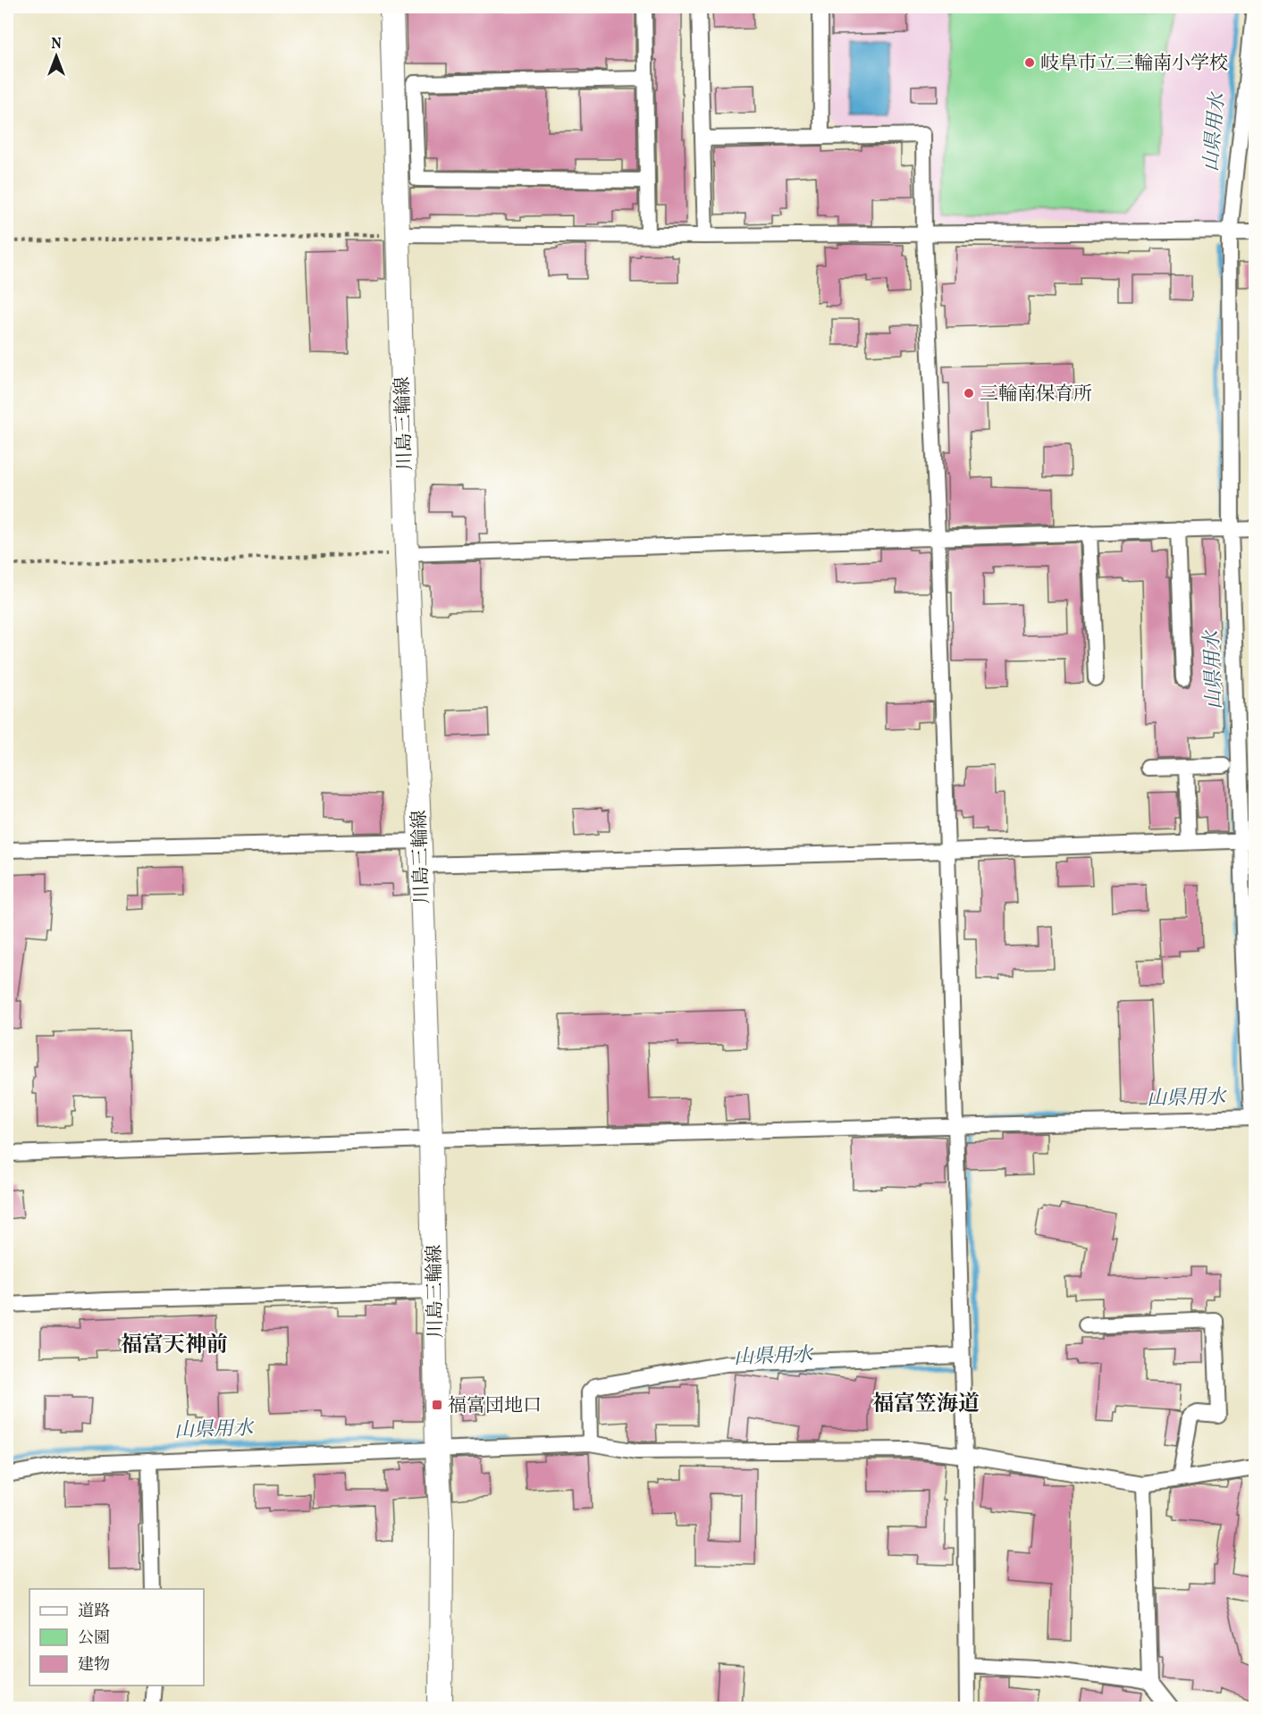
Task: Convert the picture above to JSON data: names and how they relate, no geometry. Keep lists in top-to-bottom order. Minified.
{"streets":{"main road":["川島三輪線"]},"districts":["福富天神前","福富笠海道"],"water":["山県用水"],"places":{"other":["岐阜市立三輪南小学校","三輪南保育所"],"transit":["福富団地口"]},"legend":["道路","公園","建物"],"north":"top"}
